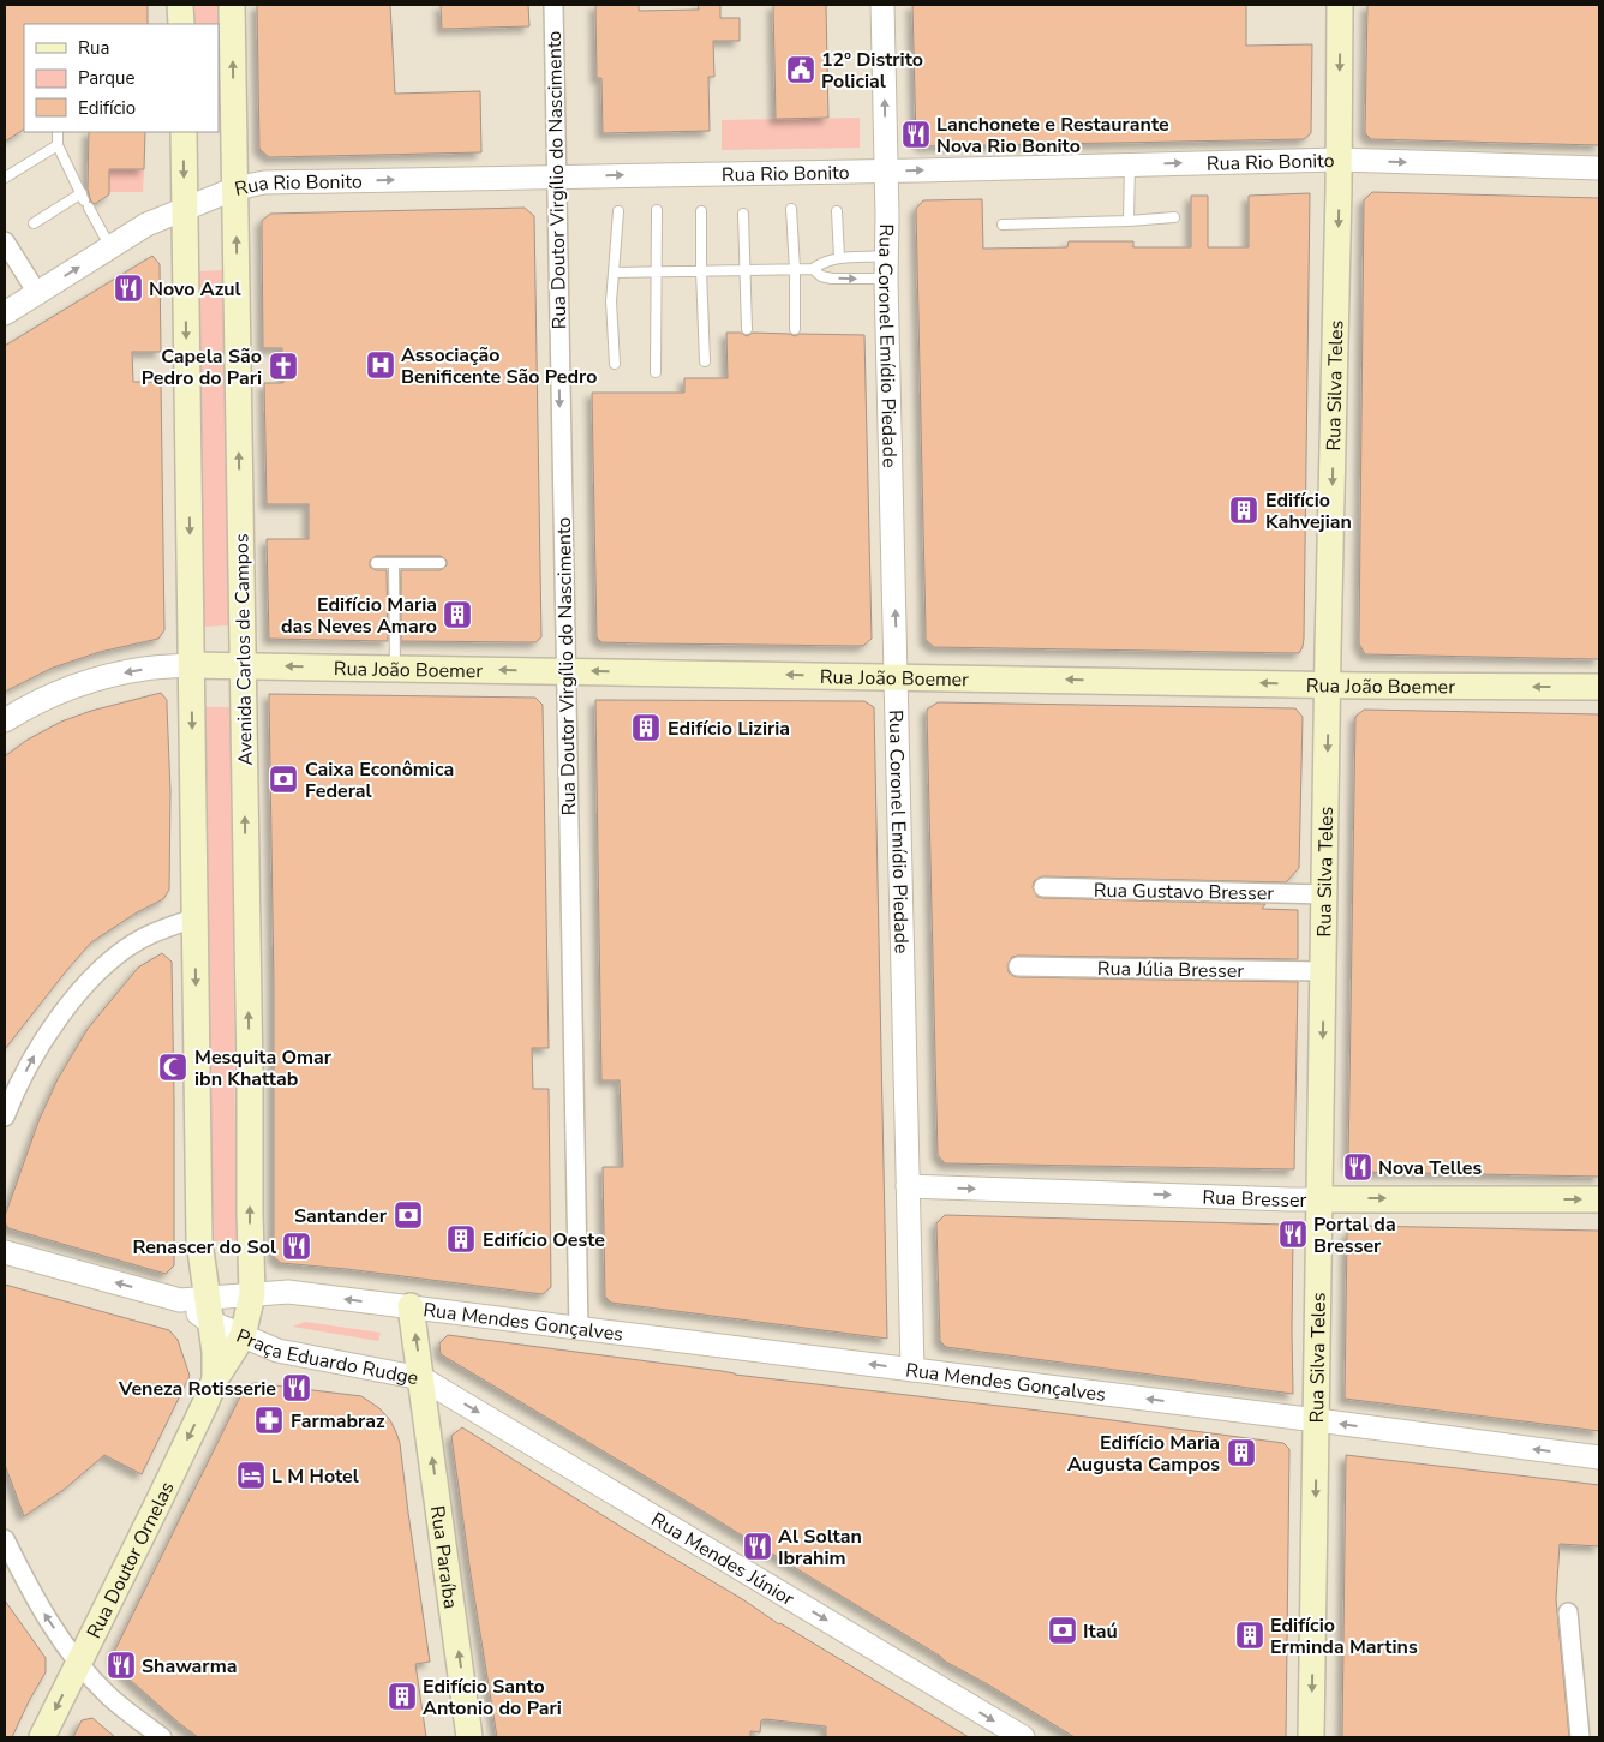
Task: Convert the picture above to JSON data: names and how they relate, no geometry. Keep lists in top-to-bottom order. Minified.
{"streets":{"main road":["Rua Silva Teles","Avenida Carlos de Campos","Rua João Boemer","Rua Bresser","Praça Eduardo Rudge","Rua Paraíba","Rua Doutor Ornelas"],"street":["Rua Rio Bonito","Rua Doutor Virgílio do Nascimento","Rua Coronel Emídio Piedade","Rua Gustavo Bresser","Rua Júlia Bresser","Rua Mendes Gonçalves","Rua Mendes Júnior"]},"crossings":[["Rua Rio Bonito","Rua Doutor Virgílio do Nascimento"],["Rua Rio Bonito","Rua Coronel Emídio Piedade"],["Rua Rio Bonito","Rua Silva Teles"],["Rua Rio Bonito","Avenida Carlos de Campos"],["Rua Doutor Virgílio do Nascimento","Rua João Boemer"],["Rua Doutor Virgílio do Nascimento","Rua Mendes Gonçalves"],["Rua Coronel Emídio Piedade","Rua João Boemer"],["Rua Coronel Emídio Piedade","Rua Bresser"],["Rua Coronel Emídio Piedade","Rua Mendes Gonçalves"],["Rua Silva Teles","Rua João Boemer"],["Rua Silva Teles","Rua Gustavo Bresser"],["Rua Silva Teles","Rua Júlia Bresser"],["Rua Silva Teles","Rua Bresser"],["Rua Silva Teles","Rua Mendes Gonçalves"],["Avenida Carlos de Campos","Rua João Boemer"],["Avenida Carlos de Campos","Praça Eduardo Rudge"],["Avenida Carlos de Campos","Rua Doutor Ornelas"],["Rua Mendes Gonçalves","Praça Eduardo Rudge"],["Praça Eduardo Rudge","Rua Paraíba"],["Praça Eduardo Rudge","Rua Mendes Júnior"],["Praça Eduardo Rudge","Rua Doutor Ornelas"],["Rua Paraíba","Rua Mendes Júnior"]],"one_way":["Rua Rio Bonito","Rua Doutor Virgílio do Nascimento","Rua Coronel Emídio Piedade","Rua Silva Teles","Rua João Boemer","Rua Bresser","Rua Mendes Gonçalves","Rua Paraíba","Rua Mendes Júnior","Rua Doutor Ornelas"],"places":{"public building":["12º Distrito Policial"],"restaurant":["Lanchonete e Restaurante Nova Rio Bonito","Novo Azul","Nova Telles","Portal da Bresser","Renascer do Sol","Veneza Rotisserie","Al Soltan Ibrahim","Shawarma"],"hospital":["Associação Benificente São Pedro"],"church":["Capela São Pedro do Pari"],"building":["Edifício Kahvejian","Edifício Maria das Neves Amaro","Edifício Liziria","Edifício Oeste","Edifício Maria Augusta Campos","Edifício Erminda Martins","Edifício Santo Antonio do Pari"],"bank":["Caixa Econômica Federal","Santander","Itaú"],"mosque":["Mesquita Omar ibn Khattab"],"pharmacy":["Farmabraz"],"hotel":["L M Hotel"]},"legend":["Rua","Parque","Edifício"]}
